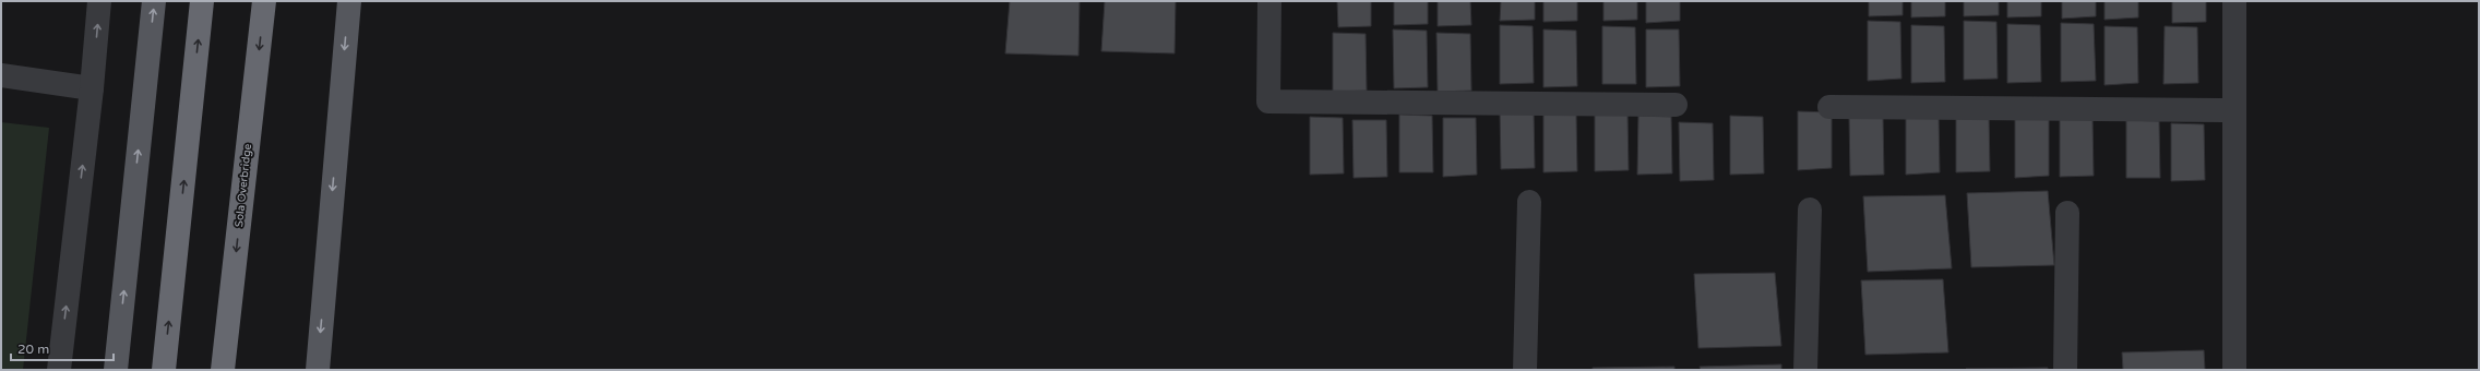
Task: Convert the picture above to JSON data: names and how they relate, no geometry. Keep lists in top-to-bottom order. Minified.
{"streets":{"highway":["Sola Overbridge"]},"scale_bar":"20 m"}
